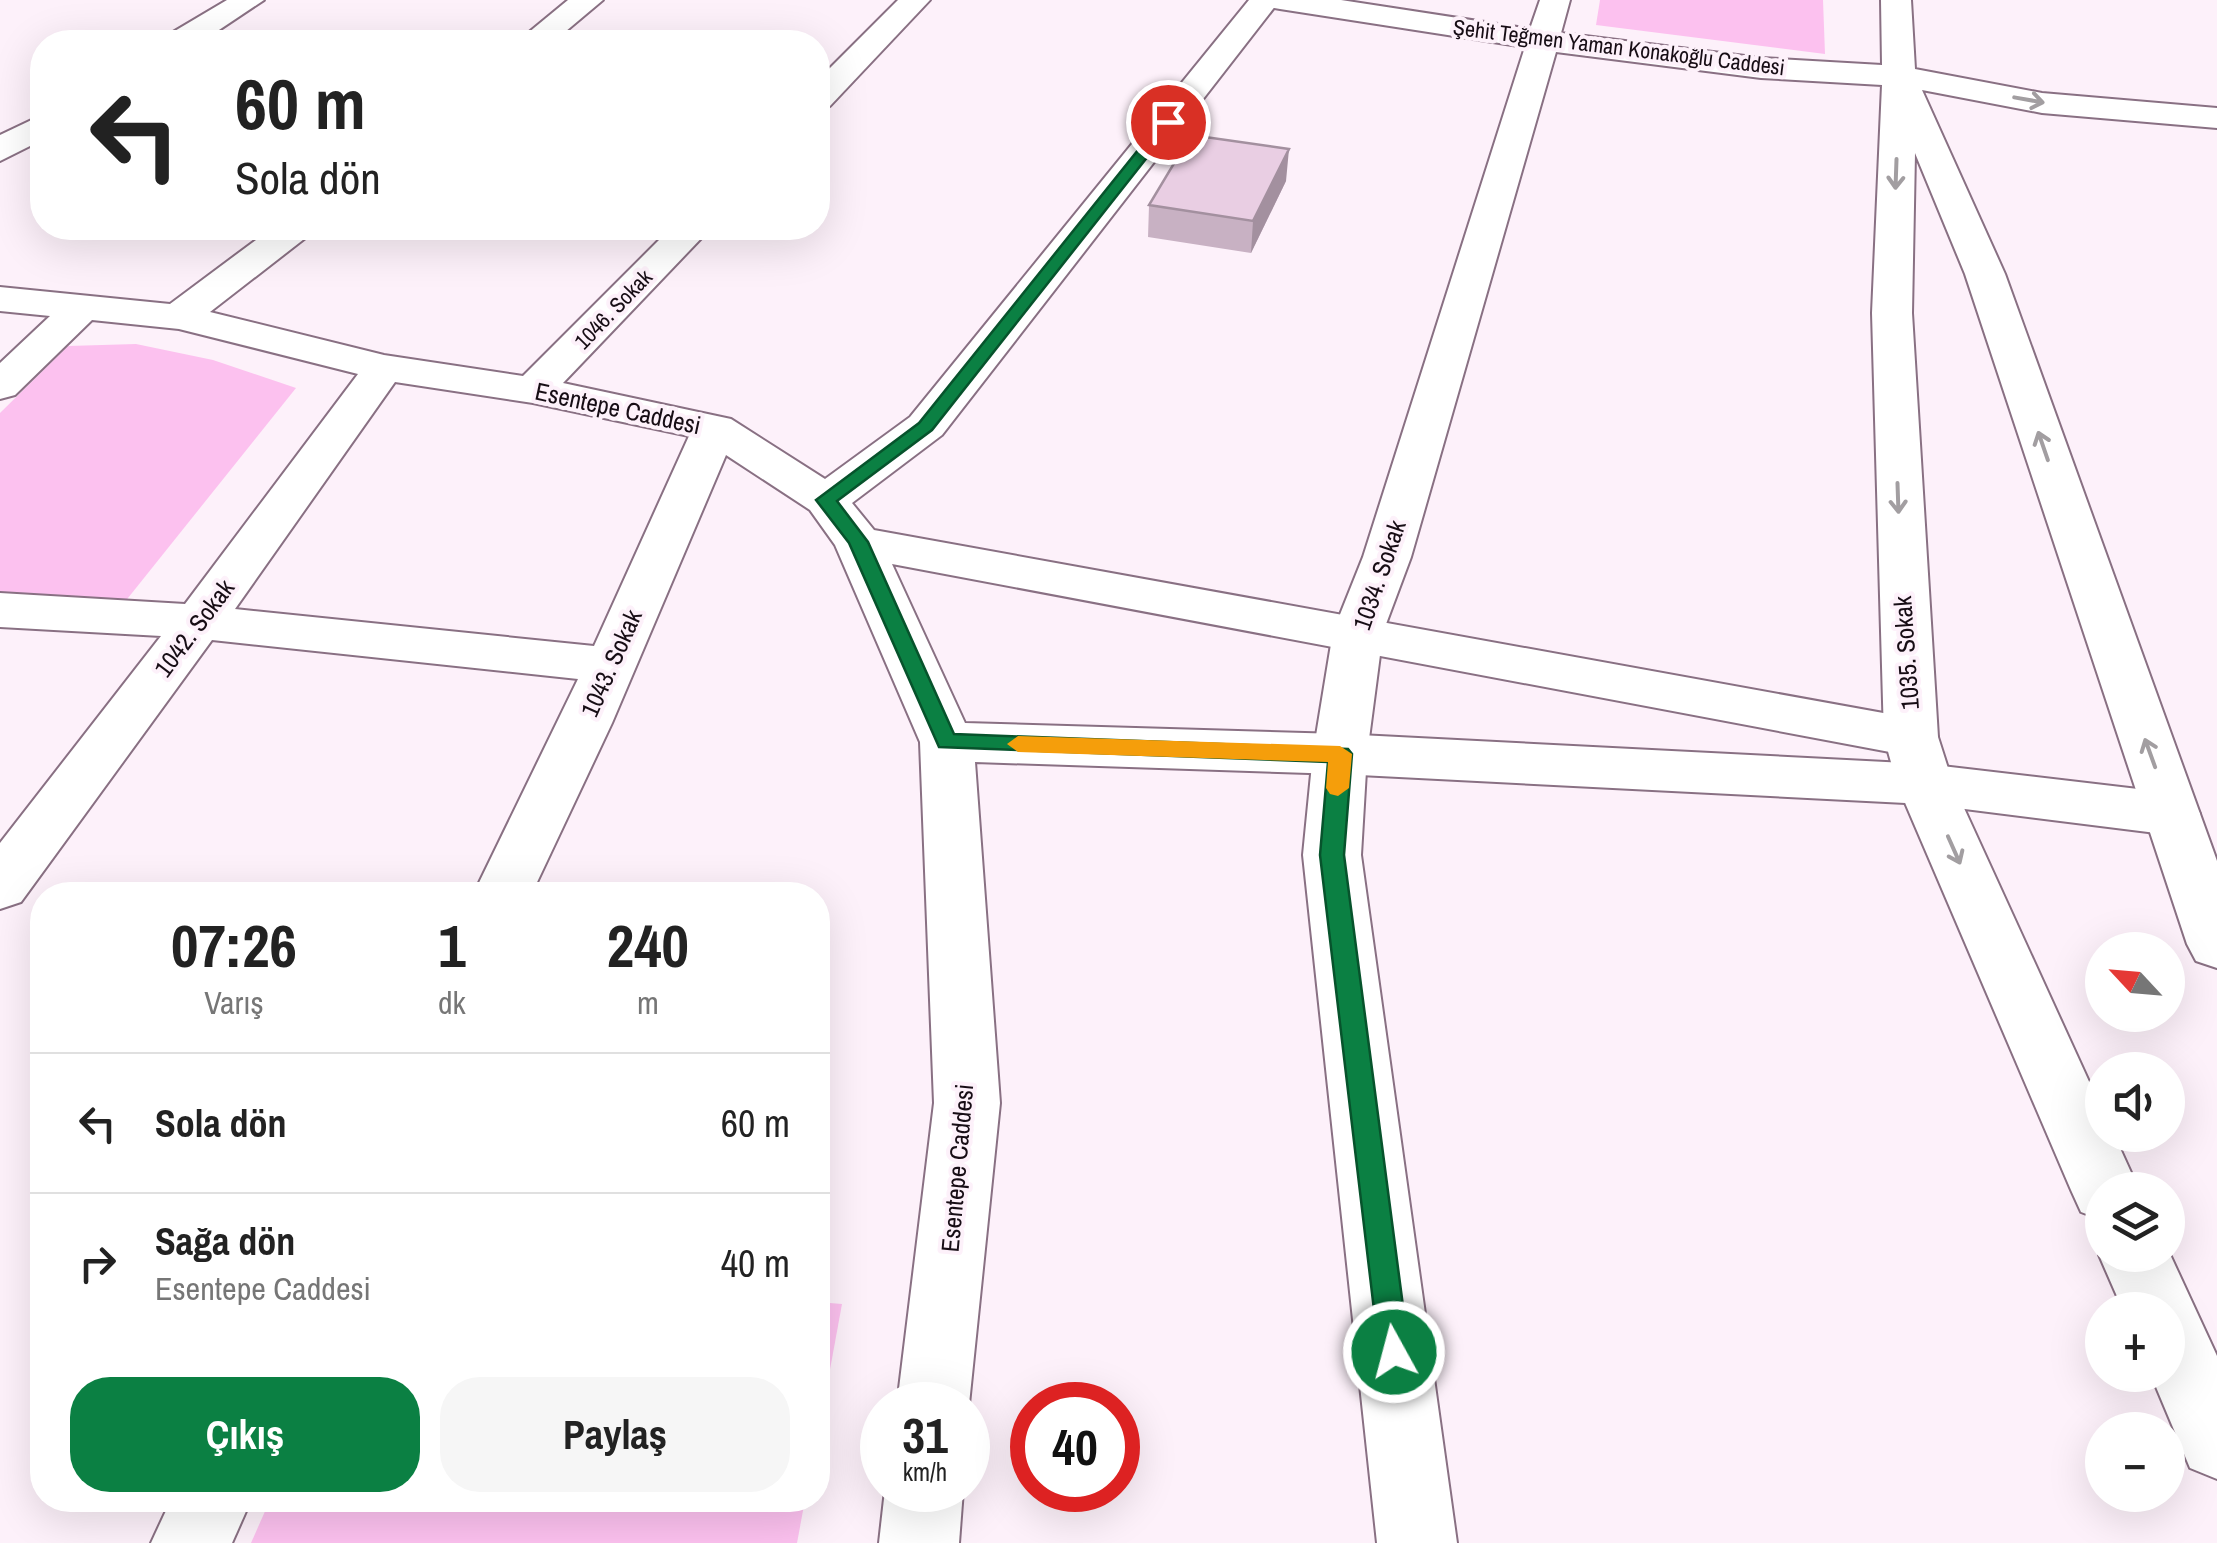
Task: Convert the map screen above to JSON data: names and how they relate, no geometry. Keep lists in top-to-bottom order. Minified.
{"streets":{"street":["Şehit Teğmen Yaman Konakoğlu Caddesi","1046. Sokak","Esentepe Caddesi","1034. Sokak","1042. Sokak","1035. Sokak","1043. Sokak"]},"crossings":[["Şehit Teğmen Yaman Konakoğlu Caddesi","1034. Sokak"],["Şehit Teğmen Yaman Konakoğlu Caddesi","1035. Sokak"],["1046. Sokak","Esentepe Caddesi"],["Esentepe Caddesi","1042. Sokak"],["Esentepe Caddesi","1043. Sokak"]],"north":"top left","page":{"turn":["60 m","Sola dön"],"eta":["07:26","Varış","1","dk","240","m"],"map_buttons":["+","−"],"list":[{"name":"Sola dön","value":"60 m"},{"name":"Sağa dön","note":"Esentepe Caddesi","value":"40 m"}],"buttons":["Çıkış","Paylaş"],"speed":"31 km/h","limit":"40"}}
